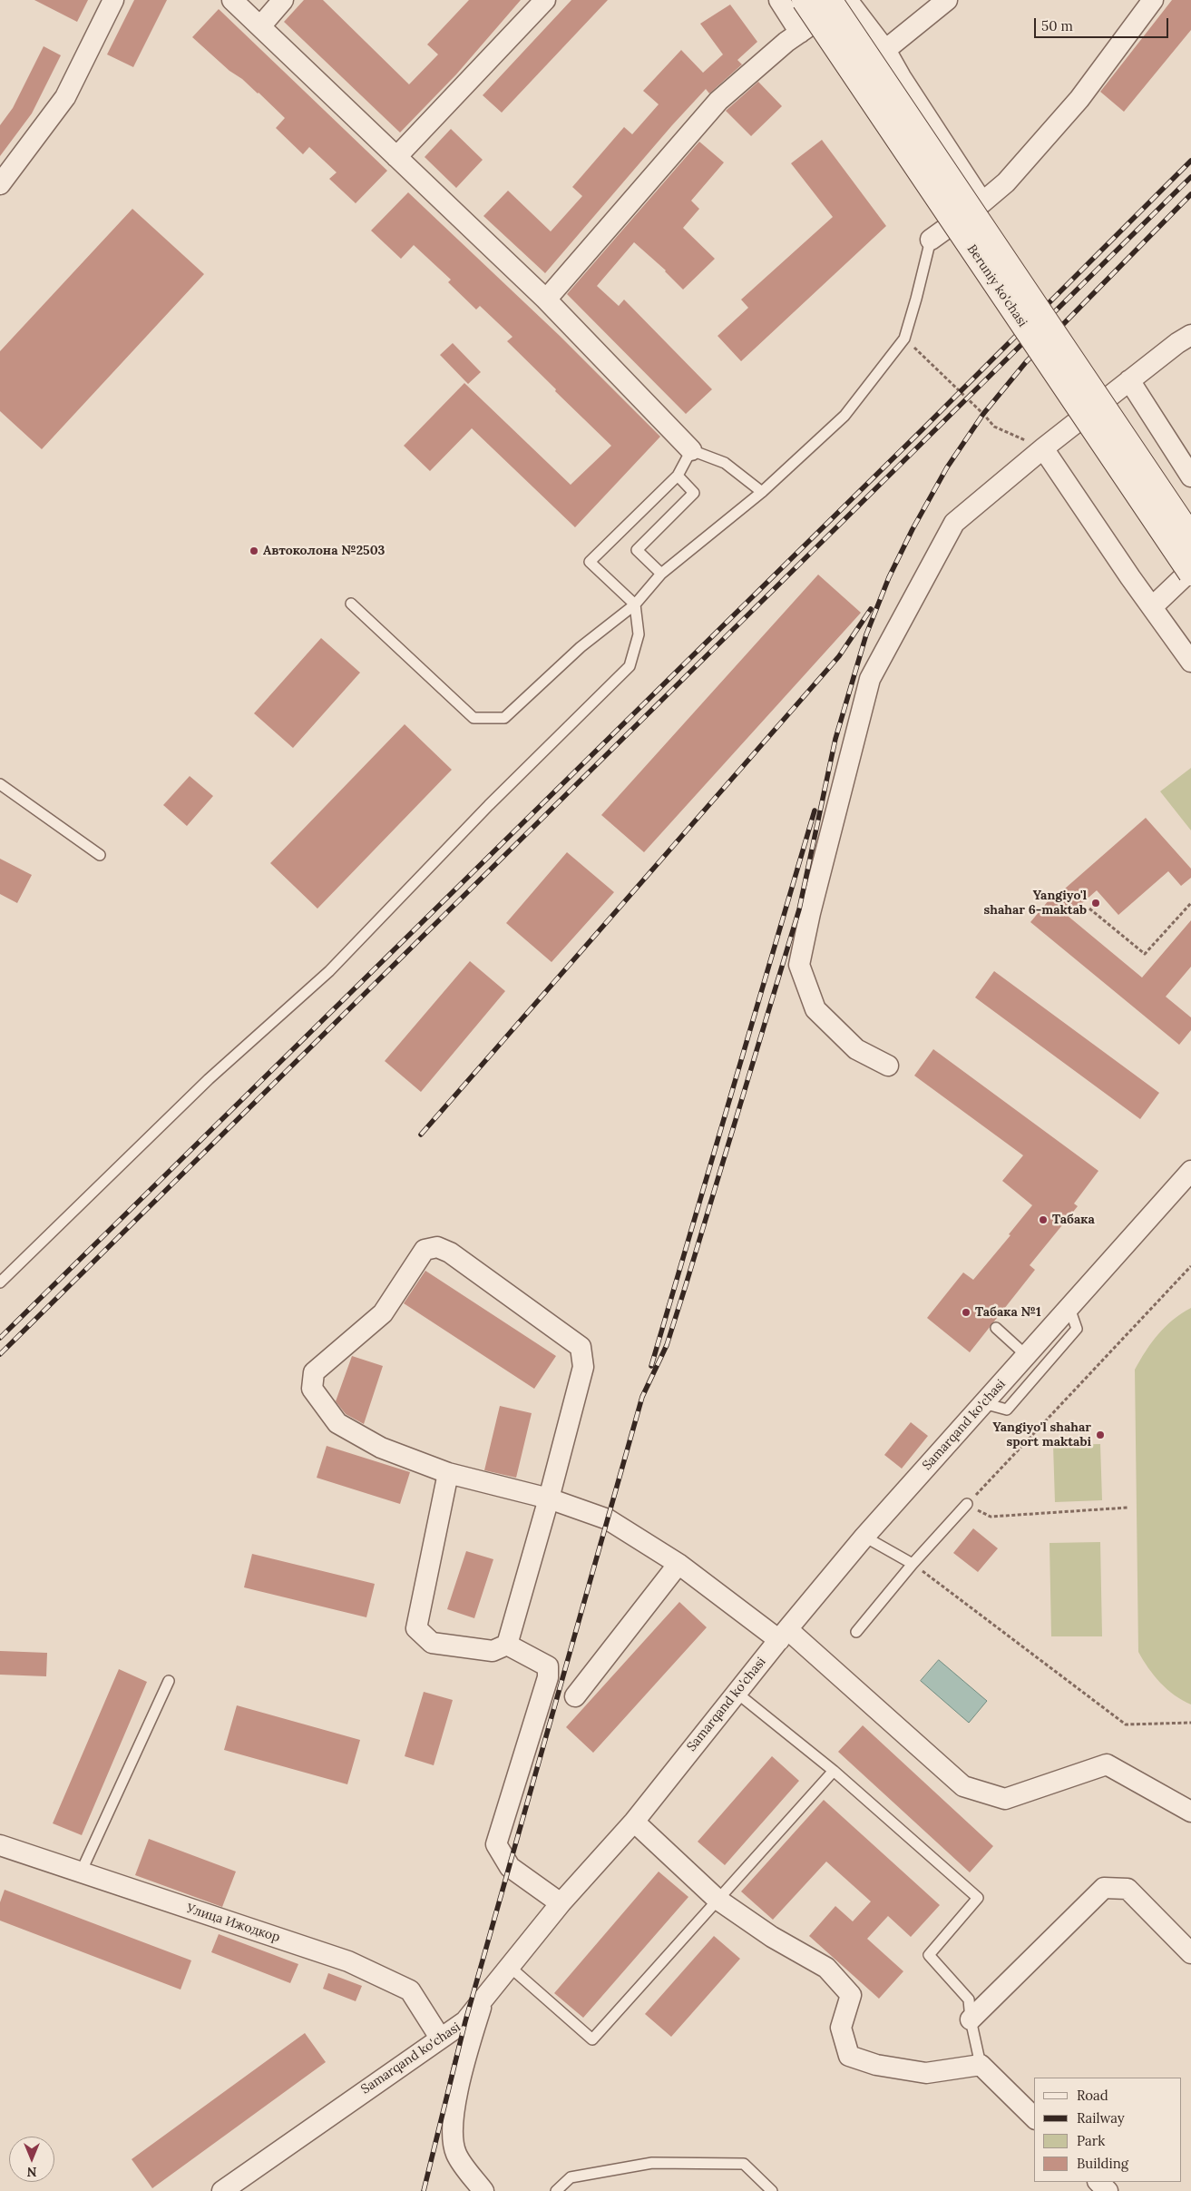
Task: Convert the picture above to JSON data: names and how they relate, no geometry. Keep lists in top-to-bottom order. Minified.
{"streets":{"main road":["Beruniy ko'chasi"],"street":["Samarqand ko'chasi","Улица Ижодкор"]},"crossings":[["Samarqand ko'chasi","Улица Ижодкор"]],"places":["Автоколона №2503","Yangiyo'l shahar 6-maktab","Табака","Табака №1","Yangiyo'l shahar sport maktabi"],"legend":["Road","Railway","Park","Building"],"scale_bar":"50 m","north":"bottom"}
